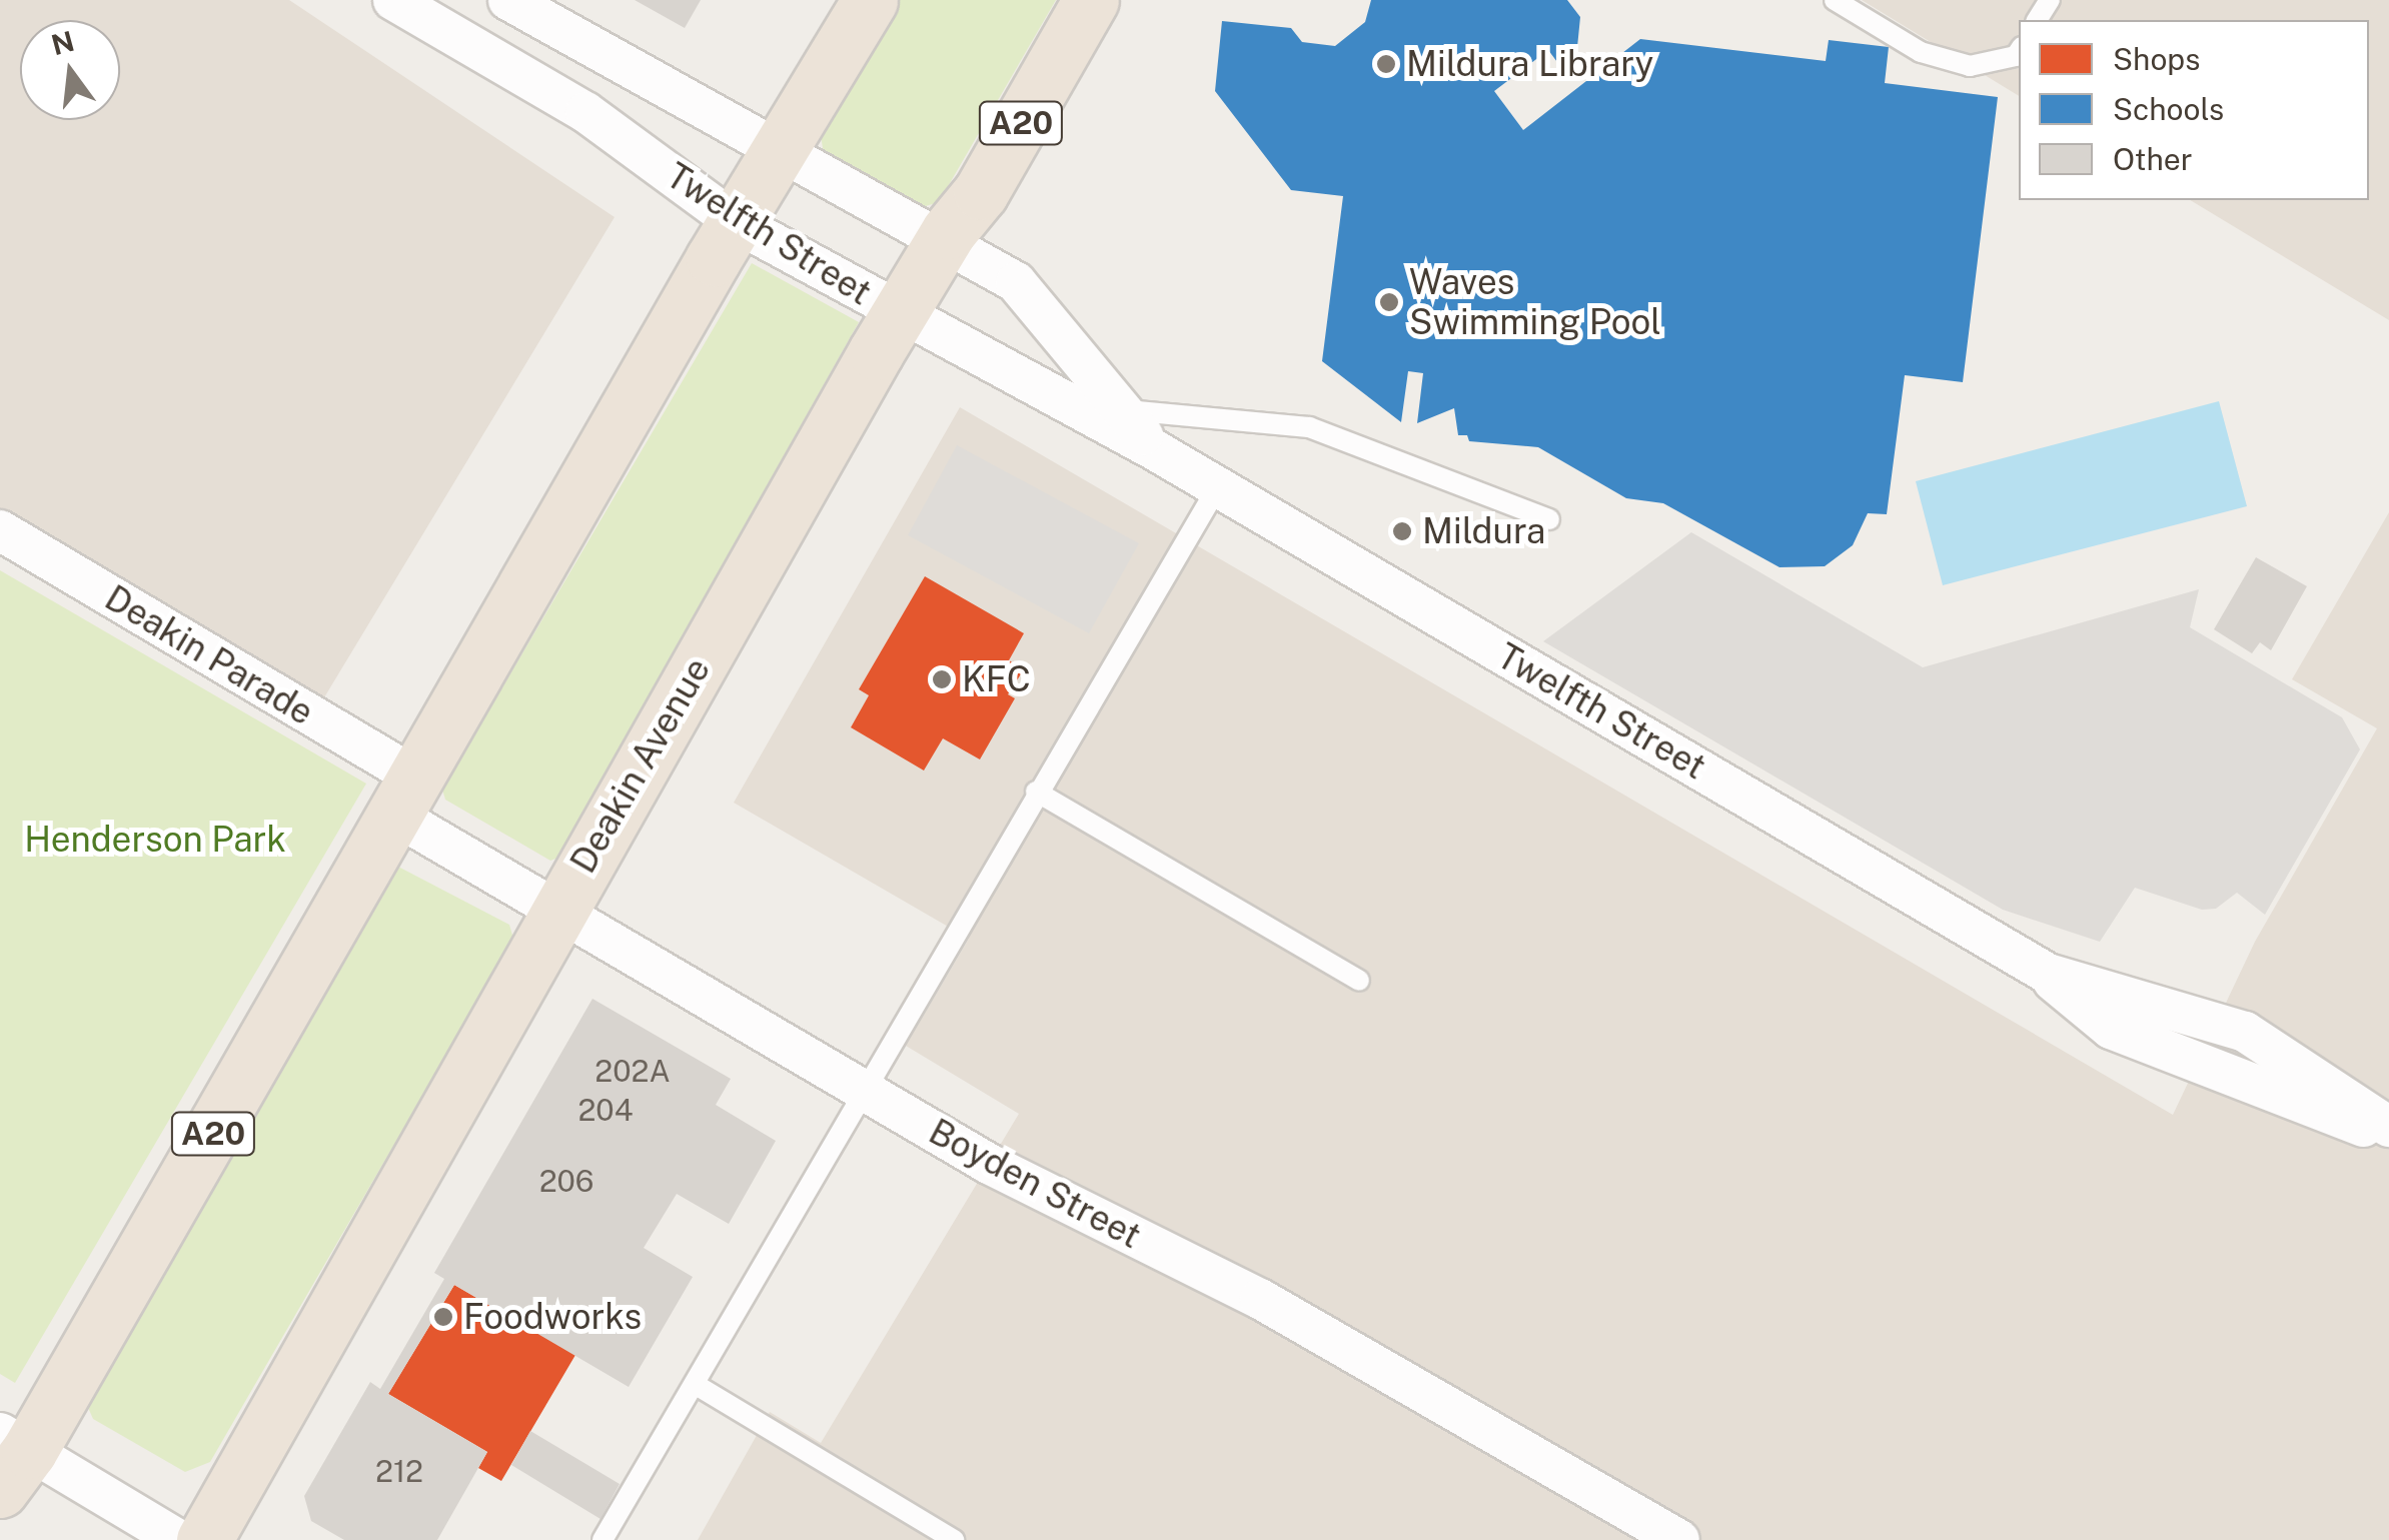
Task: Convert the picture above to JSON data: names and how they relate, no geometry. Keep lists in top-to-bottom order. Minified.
{"streets":{"highway":["A20","Deakin Avenue"],"street":["Twelfth Street","Deakin Parade","Boyden Street"]},"crossings":[["A20","Twelfth Street"],["A20","Deakin Parade"],["A20","Boyden Street"],["Twelfth Street","Deakin Avenue"],["Deakin Parade","Boyden Street"],["Deakin Avenue","Boyden Street"]],"parks":["Henderson Park"],"places":["Mildura Library","Waves Swimming Pool","Mildura","KFC","Foodworks"],"house_numbers":["202A","204","206","212"],"legend":["Shops","Schools","Other"],"north":"top"}
